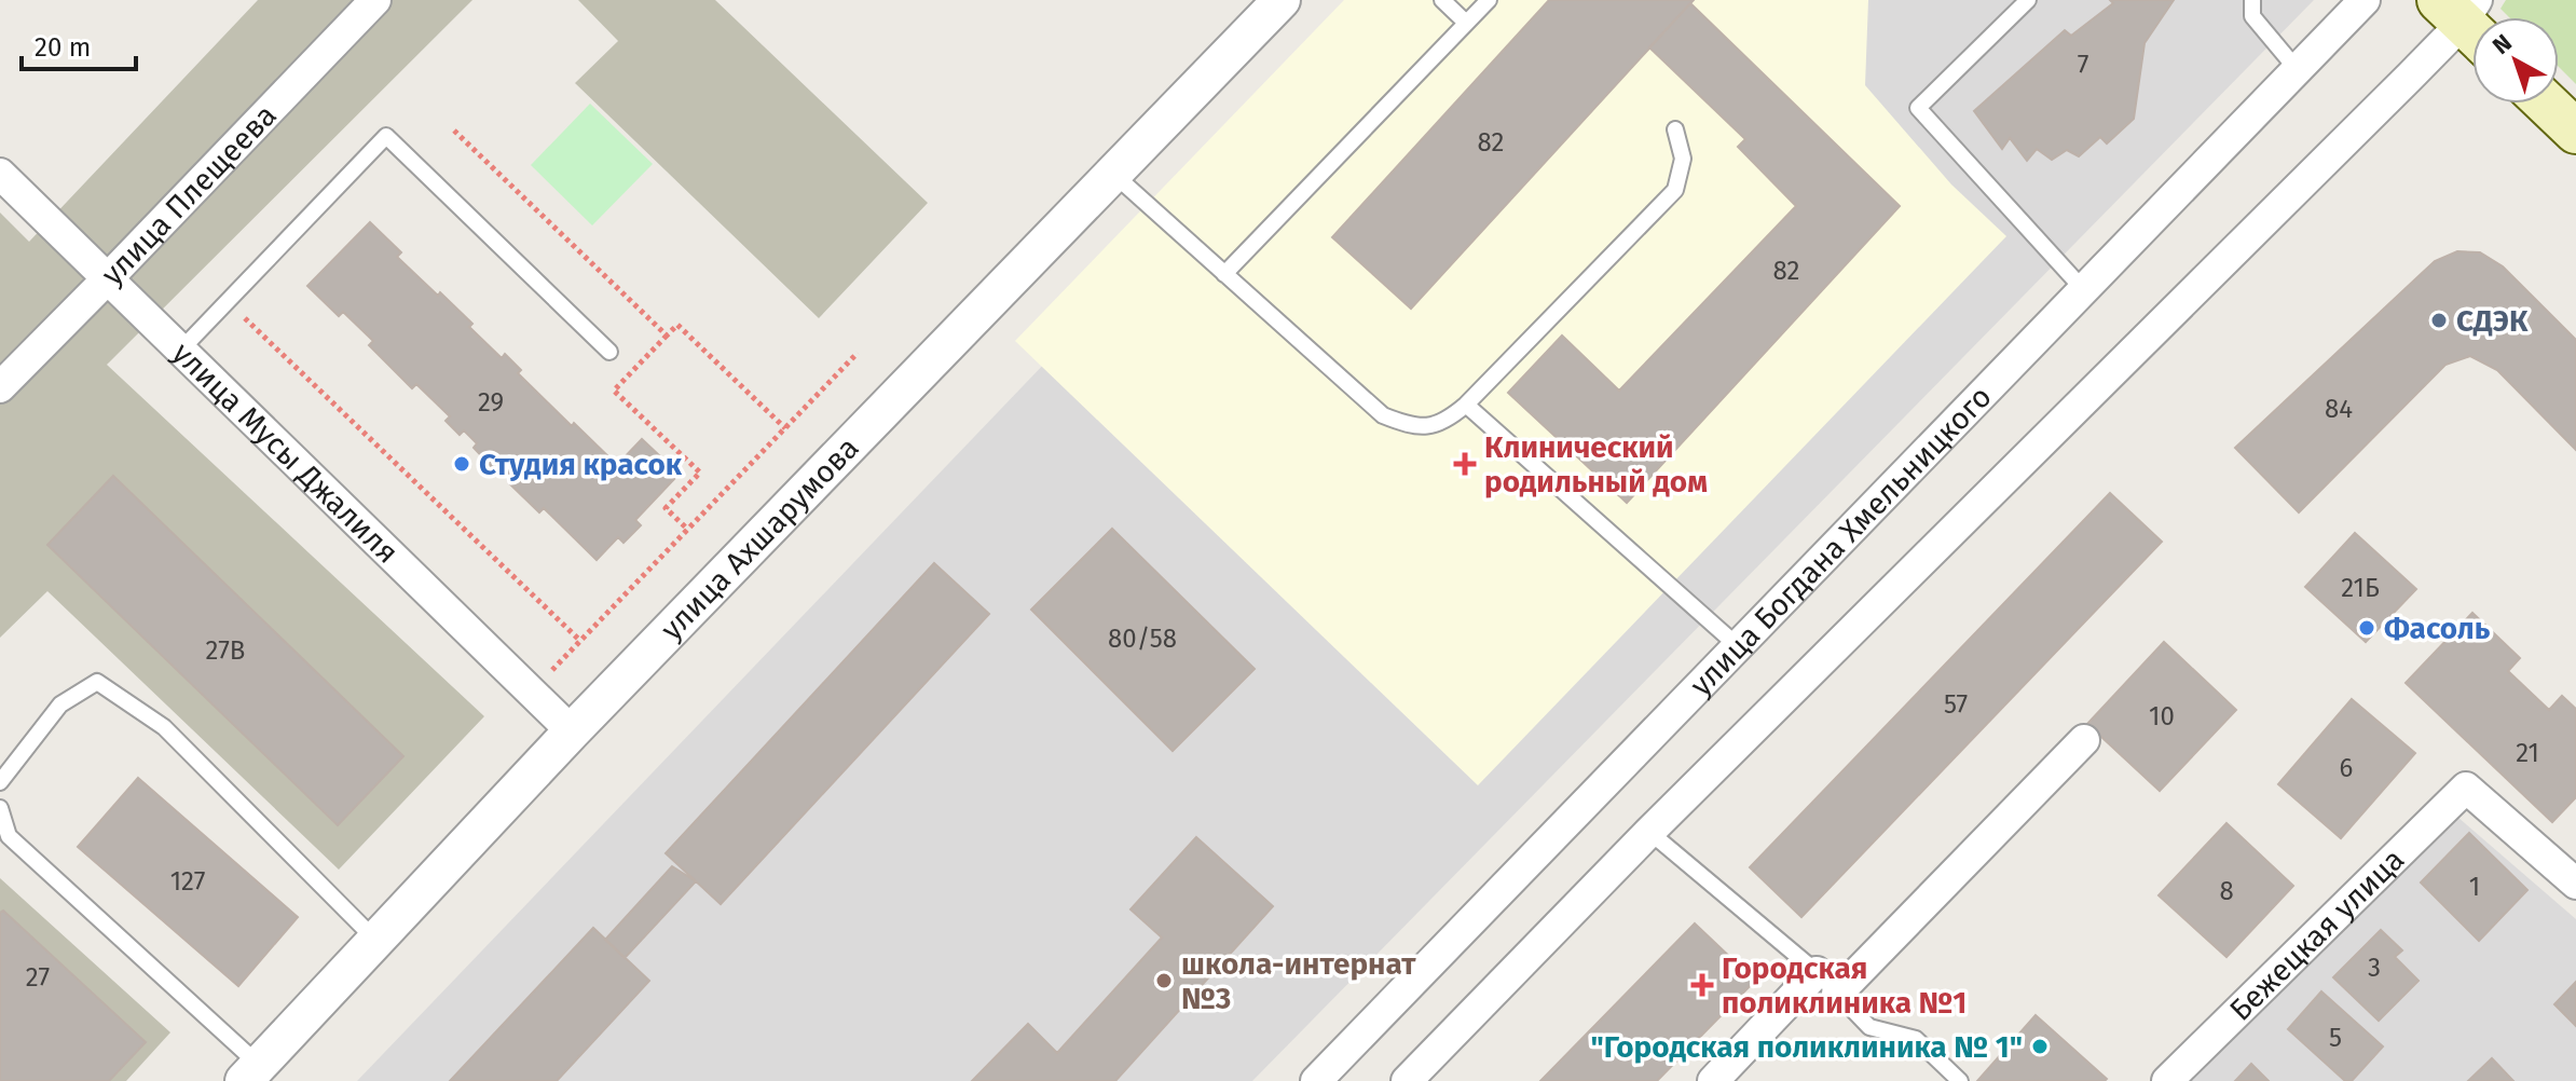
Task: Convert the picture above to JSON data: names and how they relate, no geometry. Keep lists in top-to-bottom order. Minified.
{"streets":{"street":["улица Плещеева","улица Мусы Джалиля","улица Ахшарумова","улица Богдана Хмельницкого","Бежецкая улица"]},"crossings":[["улица Плещеева","улица Мусы Джалиля"],["улица Мусы Джалиля","улица Ахшарумова"]],"places":{"other":["СДЭК","Студия красок","Фасоль","школа-интернат №3","\"Городская поликлиника № 1\""],"health":["Клинический родильный дом","Городская поликлиника №1"]},"house_numbers":["7","82","82","29","84","21Б","80/58","27В","57","10","21","6","127","1","8","3","27","5"],"scale_bar":"20 m","north":"top left"}
